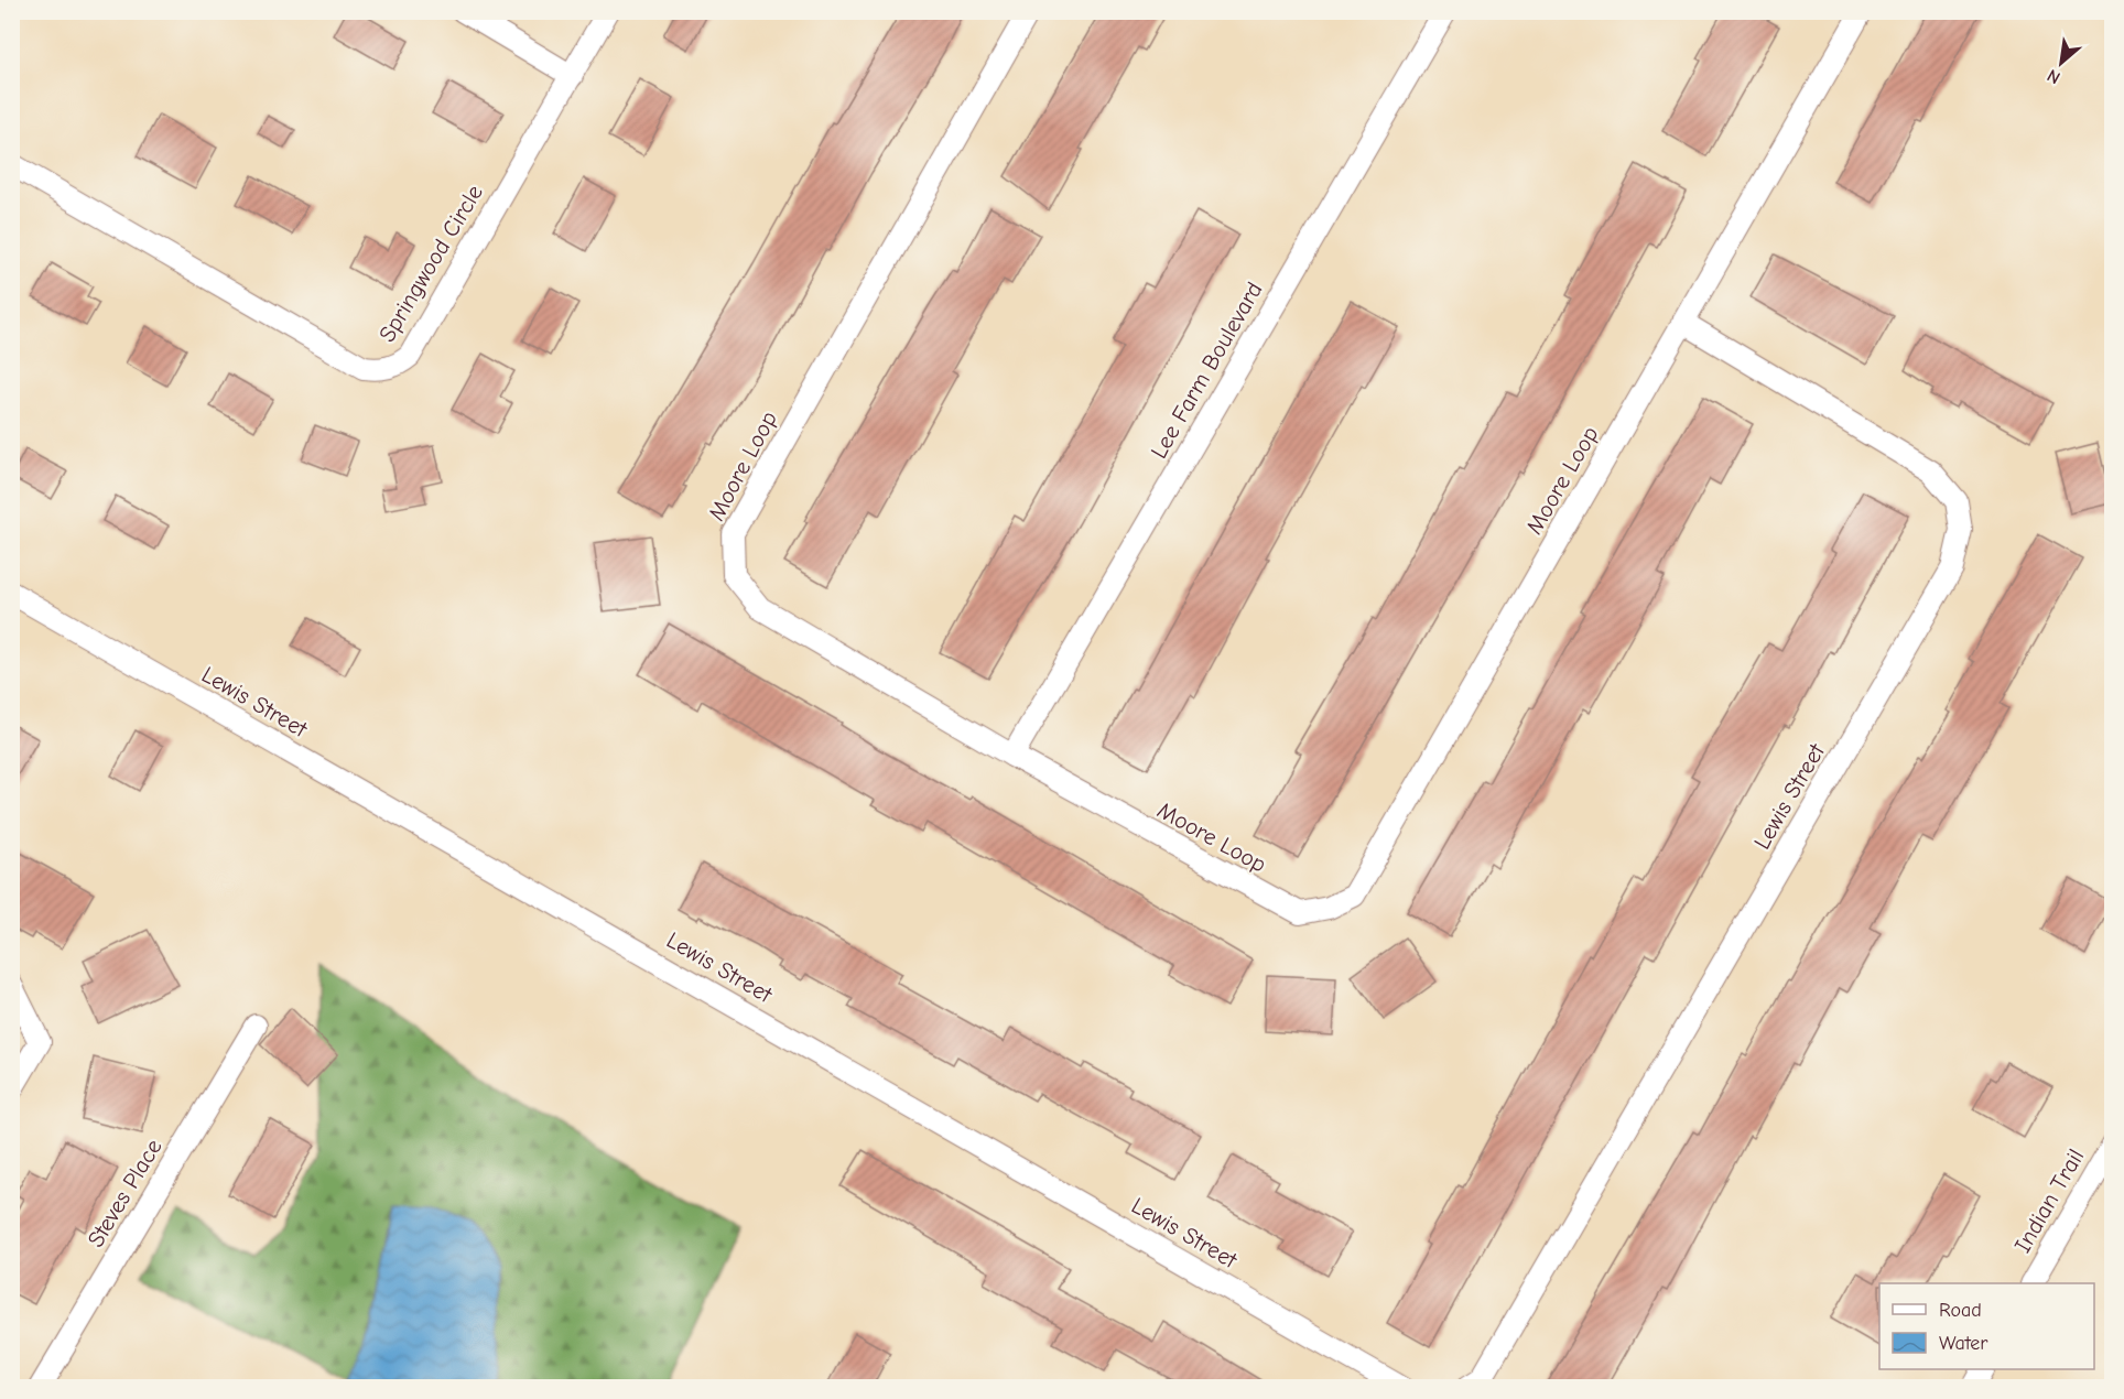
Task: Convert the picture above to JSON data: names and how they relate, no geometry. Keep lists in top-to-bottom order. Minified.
{"streets":{"street":["Springwood Circle","Lee Farm Boulevard","Moore Loop","Lewis Street","Steves Place","Indian Trail"]},"crossings":[["Lee Farm Boulevard","Moore Loop"],["Moore Loop","Lewis Street"]],"legend":["Road","Water"],"north":"bottom left"}
